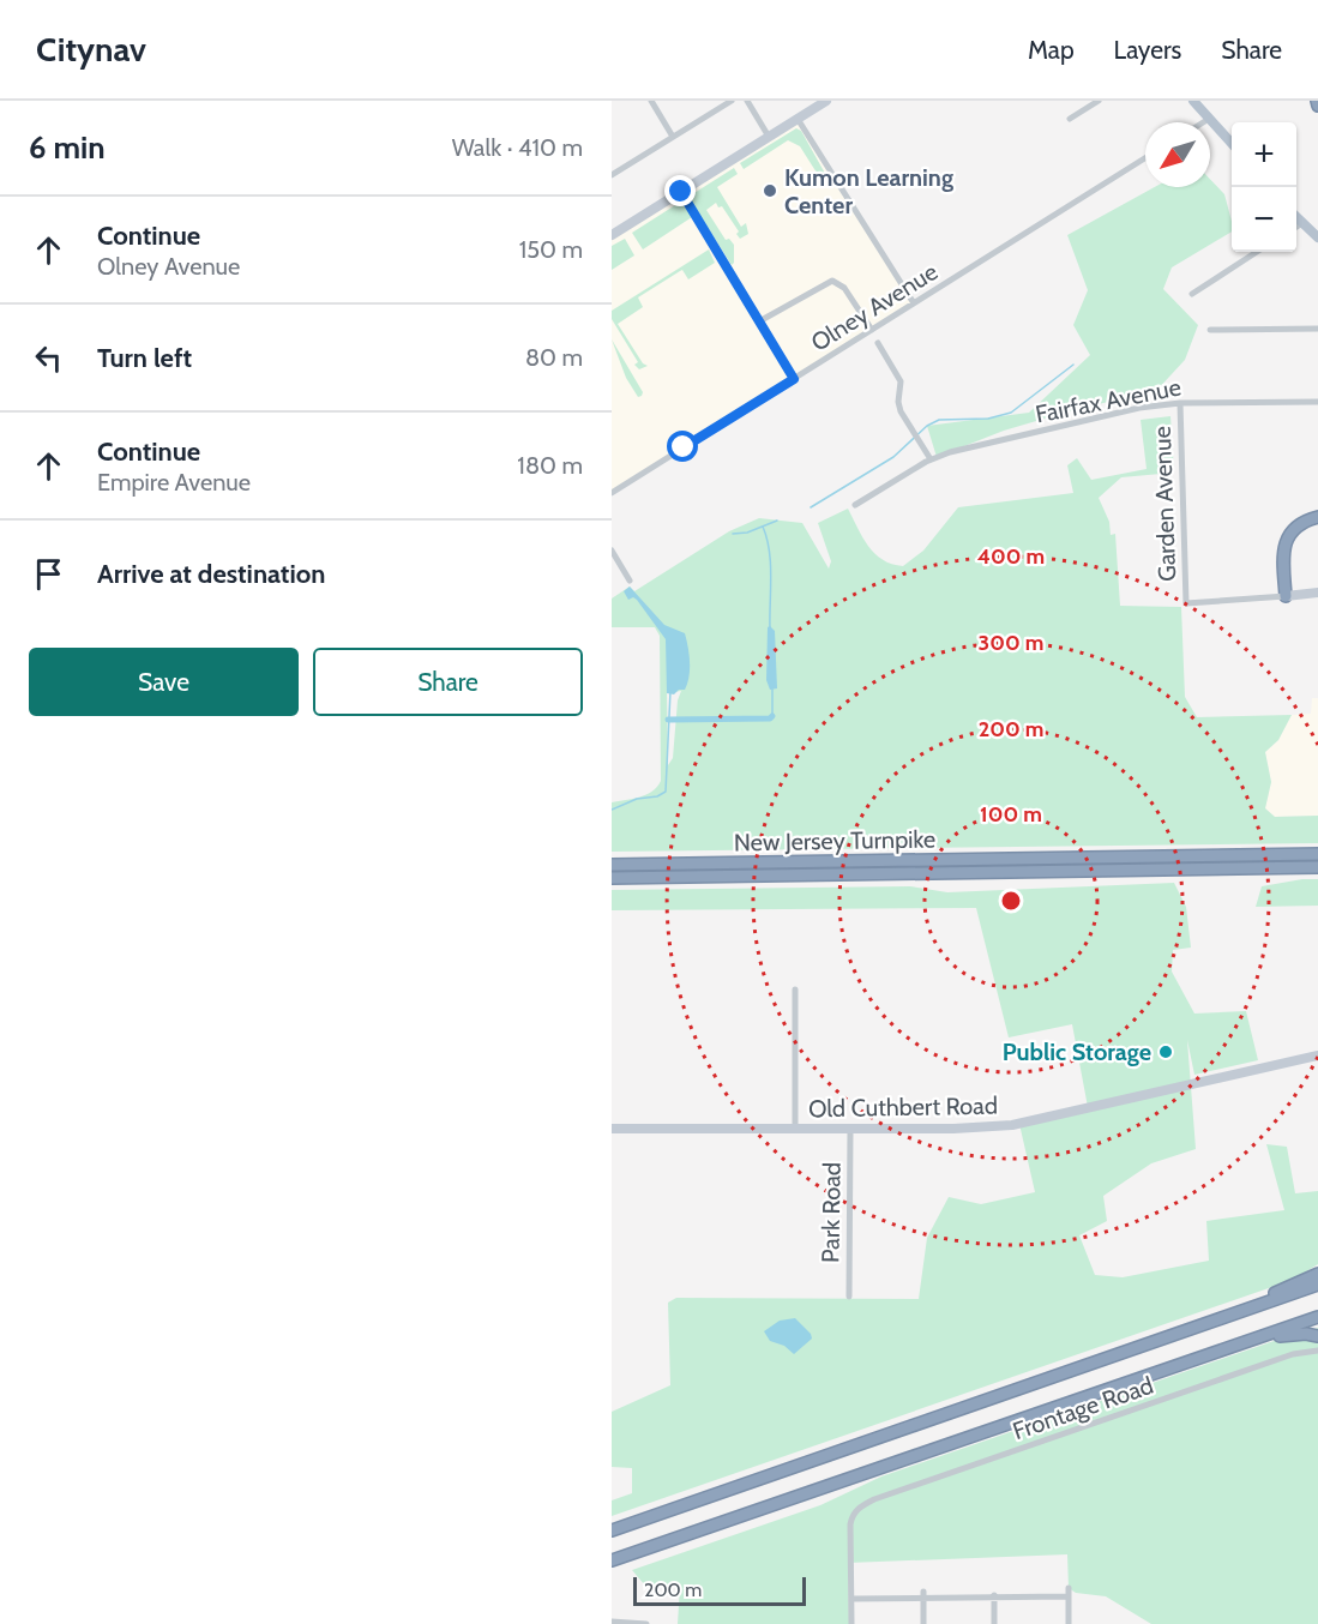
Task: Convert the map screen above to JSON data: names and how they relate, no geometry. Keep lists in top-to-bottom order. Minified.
{"streets":{"highway":["New Jersey Turnpike"],"street":["Olney Avenue","Fairfax Avenue","Garden Avenue","Old Cuthbert Road","Park Road","Frontage Road"]},"crossings":[["Fairfax Avenue","Garden Avenue"],["Old Cuthbert Road","Park Road"]],"places":["Kumon Learning Center","Public Storage"],"scale_bar":"200 m","north":"bottom left","page":{"header":"Citynav","nav":["Map","Layers","Share"],"heading":["6 min","Walk · 410 m"],"map_buttons":["+","−"],"list":[["Continue","Olney Avenue","150 m"],["Turn left","80 m"],["Continue","Empire Avenue","180 m"],"Arrive at destination"],"buttons":["Save","Share"],"scale":"200 m"},"rings":["400 m","300 m","200 m","100 m"]}
